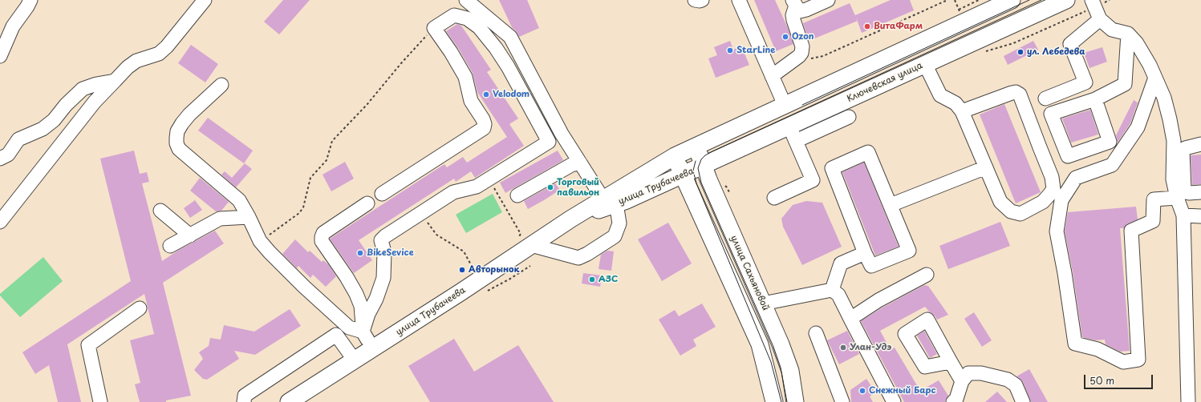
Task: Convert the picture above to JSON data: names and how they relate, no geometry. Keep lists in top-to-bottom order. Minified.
{"streets":{"main road":["Ключевская улица","улица Трубачеева","улица Сахьяновой"]},"crossings":[["Ключевская улица","улица Трубачеева"],["Ключевская улица","улица Сахьяновой"],["улица Трубачеева","улица Сахьяновой"]],"places":["ВитаФарм","Ozon","StarLine","ул. Лебедева","Velodom","Торговый павильон","BikeSevice","Авторынок","АЗС","Улан-Удэ","Снежный Барс"],"scale_bar":"50 m"}
